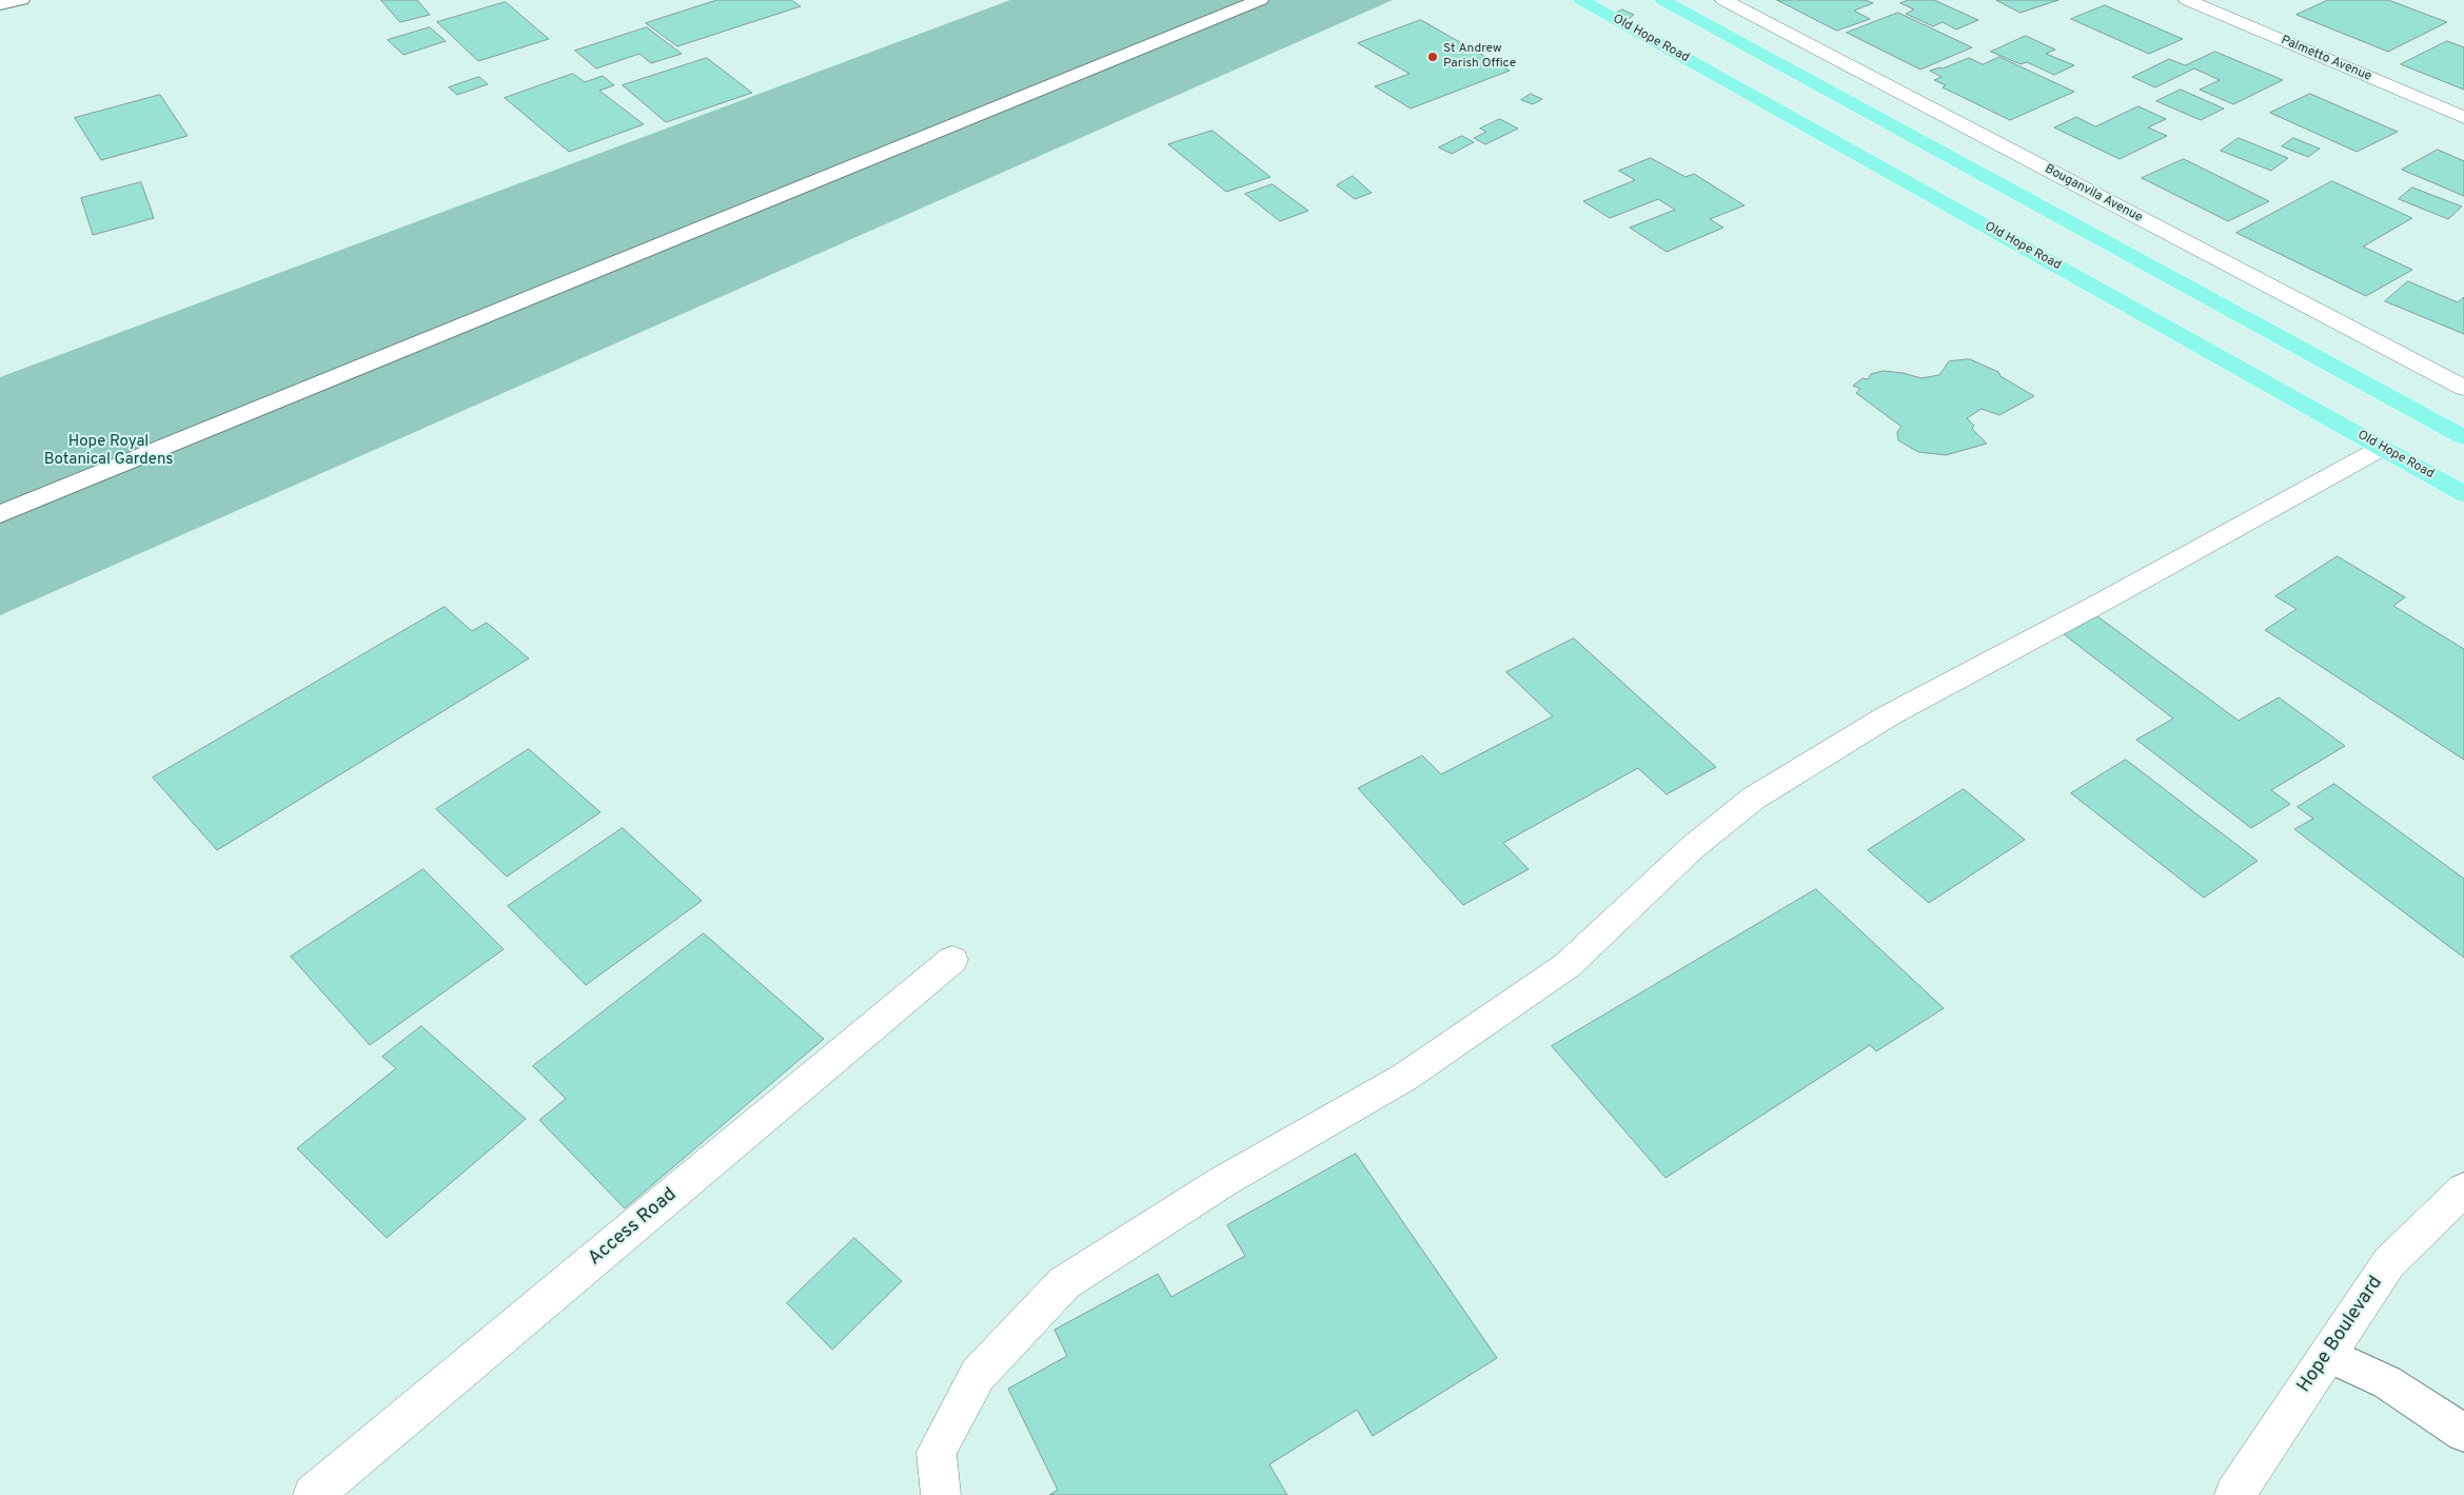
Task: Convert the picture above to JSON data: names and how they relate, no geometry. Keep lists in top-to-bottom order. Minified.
{"streets":{"main road":["Old Hope Road"],"street":["Palmetto Avenue","Bouganvila Avenue","Access Road","Hope Boulevard"]},"parks":["Hope Royal Botanical Gardens"],"places":["St Andrew Parish Office"]}
